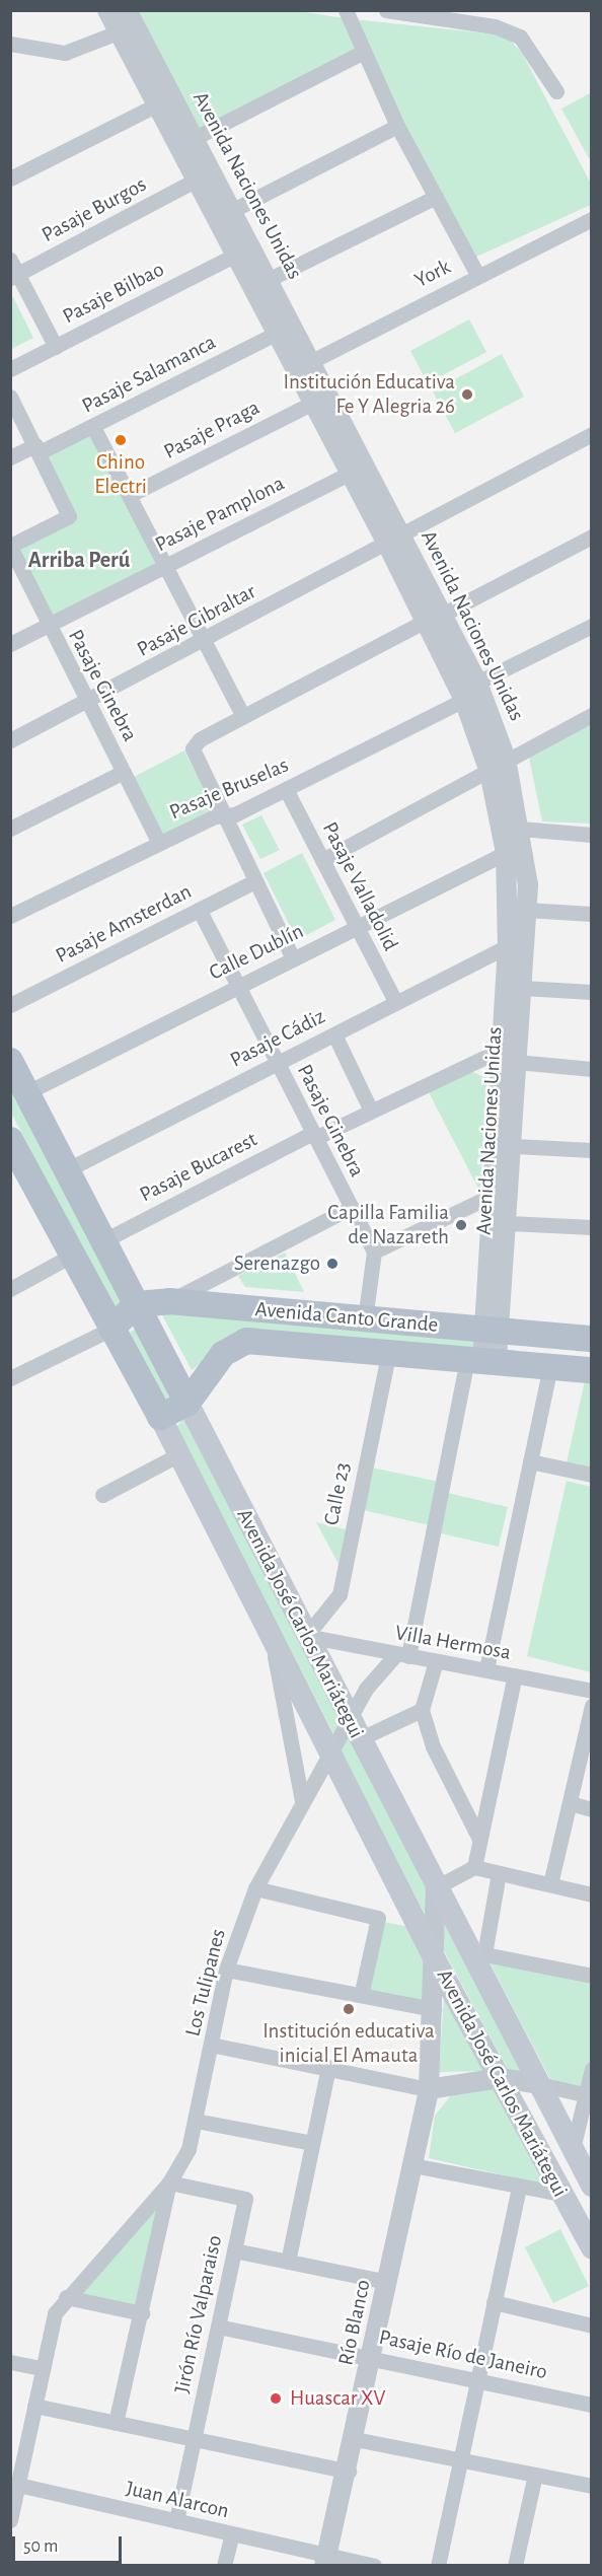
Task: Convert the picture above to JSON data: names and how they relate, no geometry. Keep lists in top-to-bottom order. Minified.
{"streets":{"main road":["Avenida Canto Grande","Avenida José Carlos Mariátegui"],"street":["Avenida Naciones Unidas","Pasaje Burgos","York","Pasaje Bilbao","Pasaje Salamanca","Pasaje Praga","Pasaje Pamplona","Pasaje Gibraltar","Pasaje Ginebra","Pasaje Bruselas","Pasaje Valladolid","Pasaje Amsterdan","Calle Dublín","Pasaje Cádiz","Pasaje Bucarest","Calle 23","Villa Hermosa","Los Tulipanes","Jirón Río Valparaiso","Río Blanco","Pasaje Río de Janeiro","Juan Alarcon"]},"crossings":[["Avenida Naciones Unidas","Pasaje Burgos"],["Avenida Naciones Unidas","York"],["Avenida Naciones Unidas","Pasaje Bilbao"],["Avenida Naciones Unidas","Pasaje Salamanca"],["Avenida Naciones Unidas","Pasaje Praga"],["Avenida Naciones Unidas","Pasaje Pamplona"],["Avenida Naciones Unidas","Pasaje Gibraltar"],["Avenida Naciones Unidas","Pasaje Bruselas"],["Avenida Naciones Unidas","Calle Dublín"],["Avenida Naciones Unidas","Pasaje Cádiz"],["Avenida Naciones Unidas","Pasaje Bucarest"],["Avenida Naciones Unidas","Avenida Canto Grande"],["Pasaje Pamplona","Pasaje Ginebra"],["Pasaje Gibraltar","Pasaje Ginebra"],["Pasaje Ginebra","Pasaje Bruselas"],["Pasaje Ginebra","Pasaje Amsterdan"],["Pasaje Ginebra","Calle Dublín"],["Pasaje Ginebra","Pasaje Cádiz"],["Pasaje Ginebra","Pasaje Bucarest"],["Pasaje Bruselas","Pasaje Valladolid"],["Pasaje Valladolid","Calle Dublín"],["Pasaje Valladolid","Pasaje Cádiz"],["Calle Dublín","Avenida José Carlos Mariátegui"],["Pasaje Cádiz","Avenida José Carlos Mariátegui"],["Pasaje Bucarest","Avenida José Carlos Mariátegui"],["Avenida Canto Grande","Calle 23"],["Avenida Canto Grande","Avenida José Carlos Mariátegui"],["Calle 23","Avenida José Carlos Mariátegui"],["Calle 23","Villa Hermosa"],["Avenida José Carlos Mariátegui","Villa Hermosa"],["Avenida José Carlos Mariátegui","Los Tulipanes"],["Avenida José Carlos Mariátegui","Río Blanco"],["Villa Hermosa","Los Tulipanes"],["Los Tulipanes","Jirón Río Valparaiso"],["Jirón Río Valparaiso","Pasaje Río de Janeiro"],["Jirón Río Valparaiso","Juan Alarcon"],["Río Blanco","Pasaje Río de Janeiro"],["Río Blanco","Juan Alarcon"]],"districts":["Arriba Perú"],"places":["Institución Educativa Fe Y Alegria 26","Chino Electri","Capilla Familia de Nazareth","Serenazgo","Institución educativa inicial El Amauta","Huascar XV"],"scale_bar":"50 m"}
